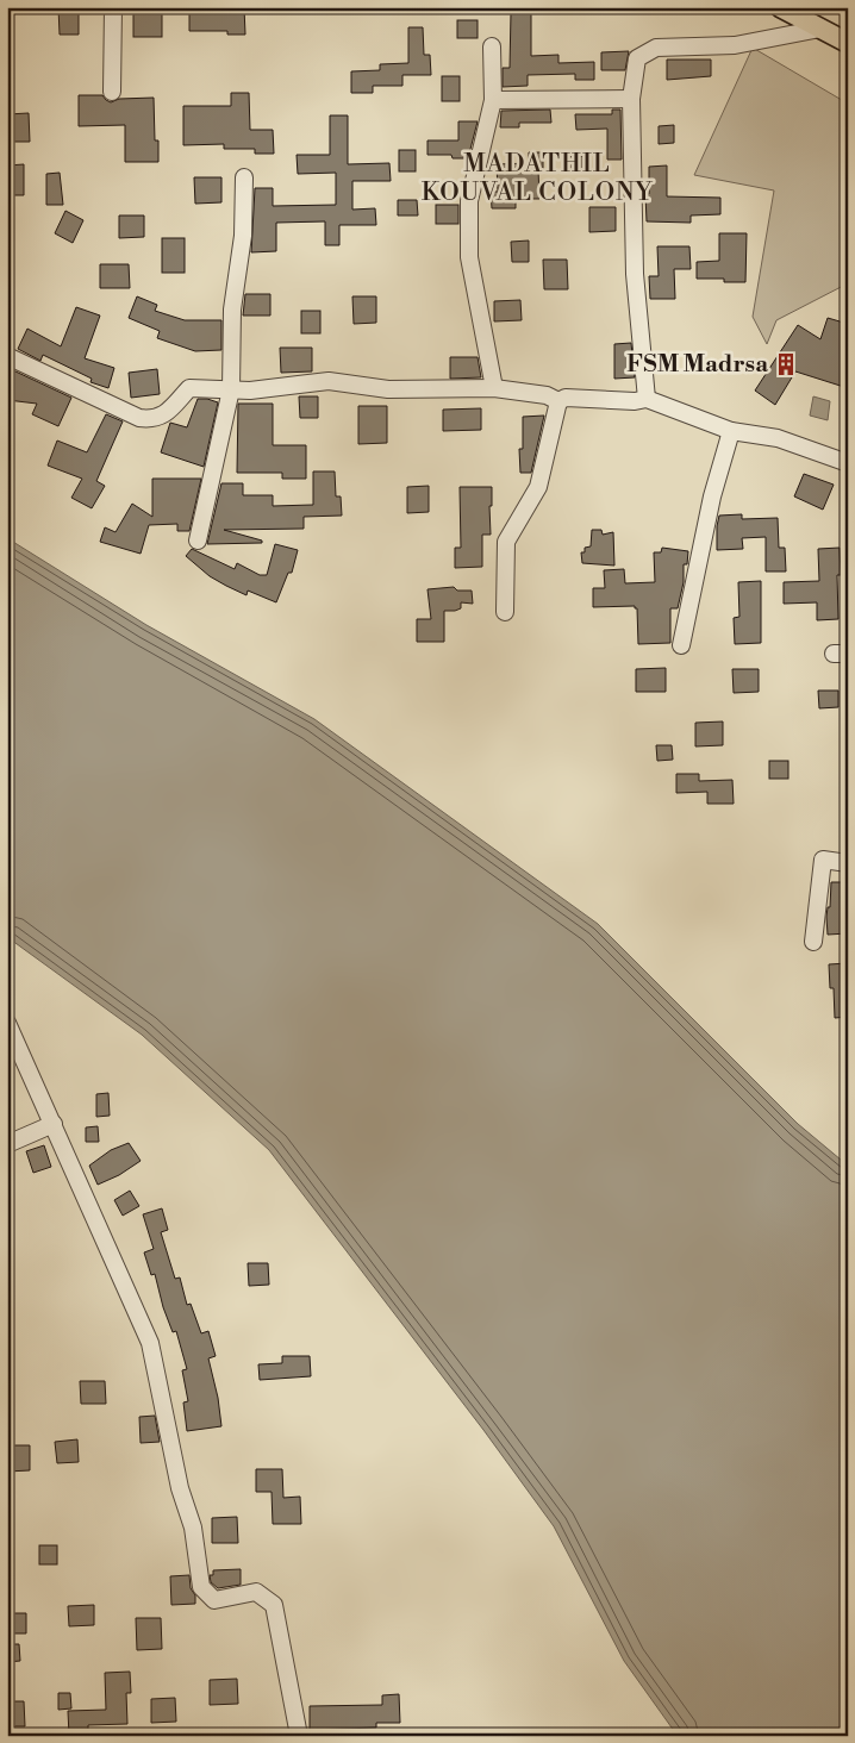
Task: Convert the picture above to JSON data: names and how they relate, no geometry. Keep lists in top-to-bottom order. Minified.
{"districts":["MADATHIL KOUVAL COLONY"],"places":{"building":["FSM Madrsa"]}}
